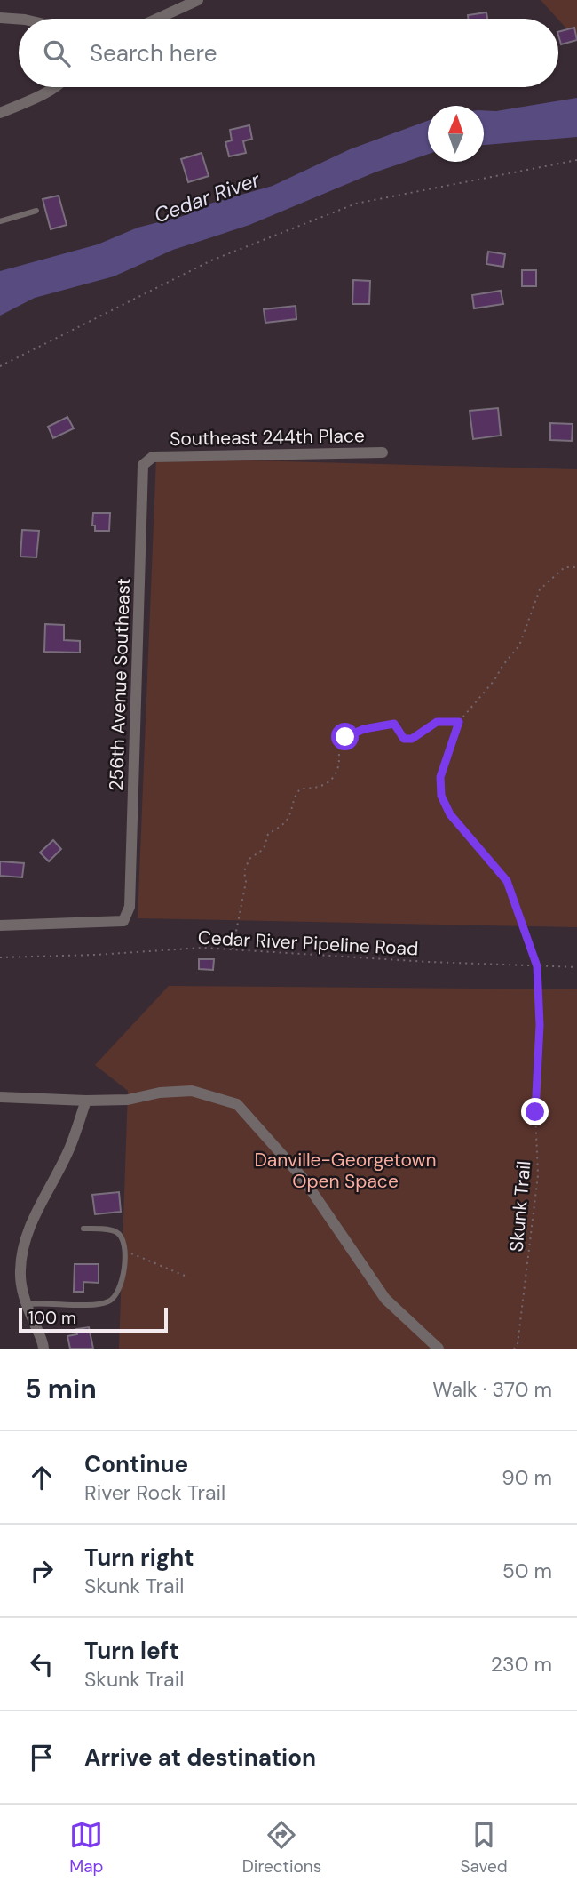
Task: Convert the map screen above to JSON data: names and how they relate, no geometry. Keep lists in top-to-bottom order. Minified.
{"streets":{"street":["Southeast 244th Place","256th Avenue Southeast"],"path":["Cedar River Pipeline Road","Skunk Trail"]},"crossings":[["Southeast 244th Place","256th Avenue Southeast"],["Cedar River Pipeline Road","Skunk Trail"]],"water":["Cedar River"],"parks":["Danville-Georgetown Open Space"],"scale_bar":"100 m","north":"top","page":{"search":"Search here","scale":"100 m","heading":["5 min","Walk · 370 m"],"list":[["Continue","River Rock Trail","90 m"],["Turn right","Skunk Trail","50 m"],["Turn left","Skunk Trail","230 m"],"Arrive at destination"],"nav":["Map","Directions","Saved"]}}
